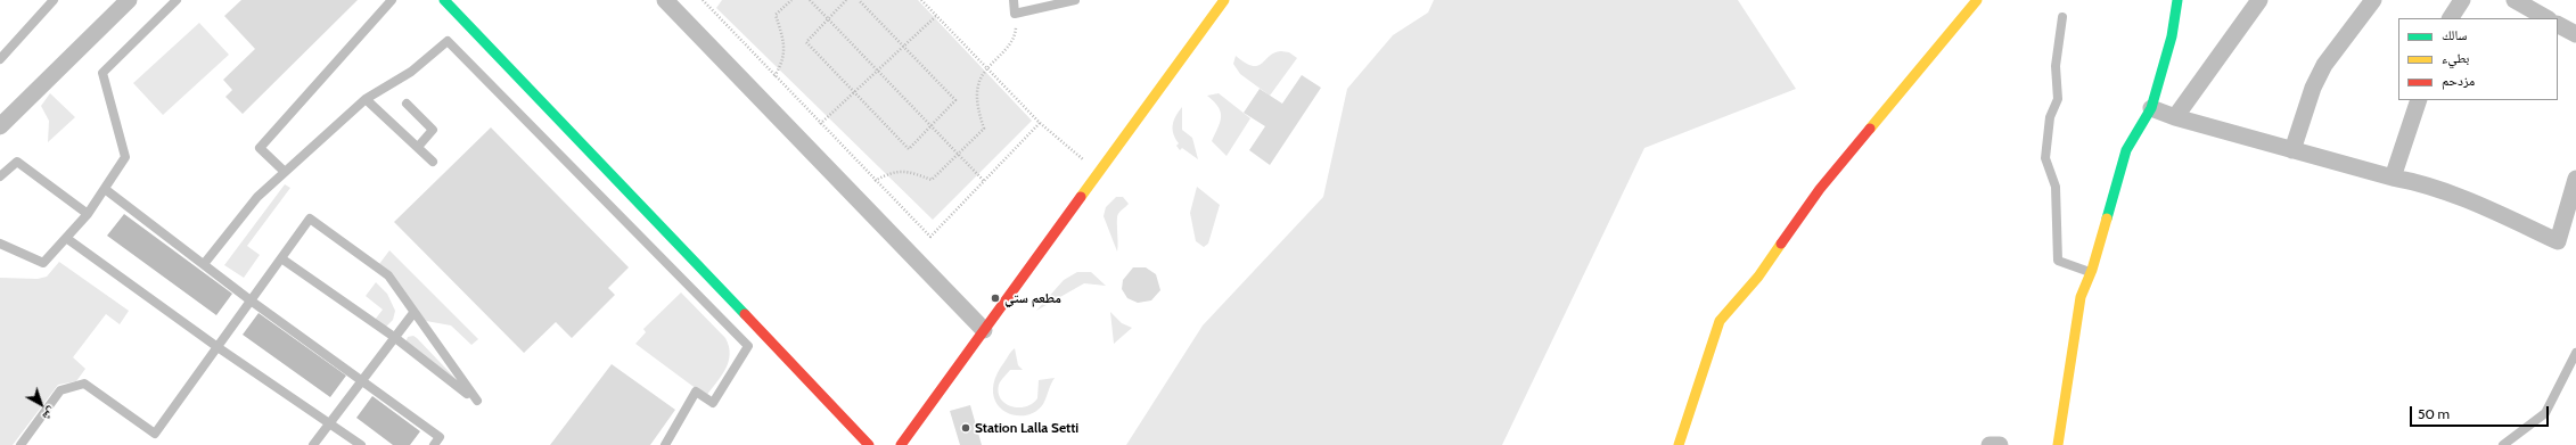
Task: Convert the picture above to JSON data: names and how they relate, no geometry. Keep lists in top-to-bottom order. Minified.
{"places":["مطعم ستي","Station Lalla Setti"],"legend":["سالك","بطيء","مزدحم"],"scale_bar":"50 m","north":"bottom right"}
